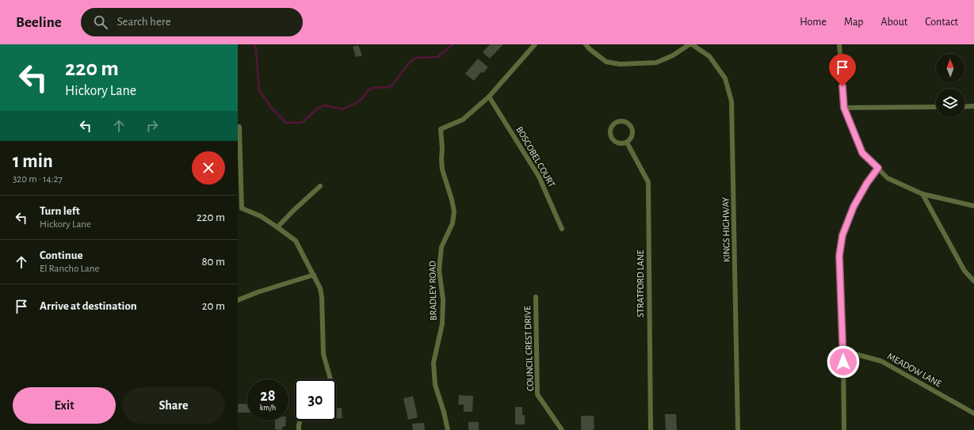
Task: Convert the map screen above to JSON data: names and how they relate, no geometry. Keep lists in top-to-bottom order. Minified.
{"streets":{"street":["BOSCOBEL COURT","KINGS HIGHWAY","STRATFORD LANE","BRADLEY ROAD","COUNCIL CREST DRIVE","MEADOW LANE"]},"crossings":[["BOSCOBEL COURT","BRADLEY ROAD"]],"north":"top","page":{"header":"Beeline","search":"Search here","nav":["Home","Map","About","Contact"],"turn":["220 m","Hickory Lane"],"heading":["1 min","320 m · 14:27"],"list":[{"name":"Turn left","note":"Hickory Lane","value":"220 m"},{"name":"Continue","note":"El Rancho Lane","value":"80 m"},{"name":"Arrive at destination","value":"20 m"}],"speed":"28 km/h","limit":"30","buttons":["Exit","Share"]}}
